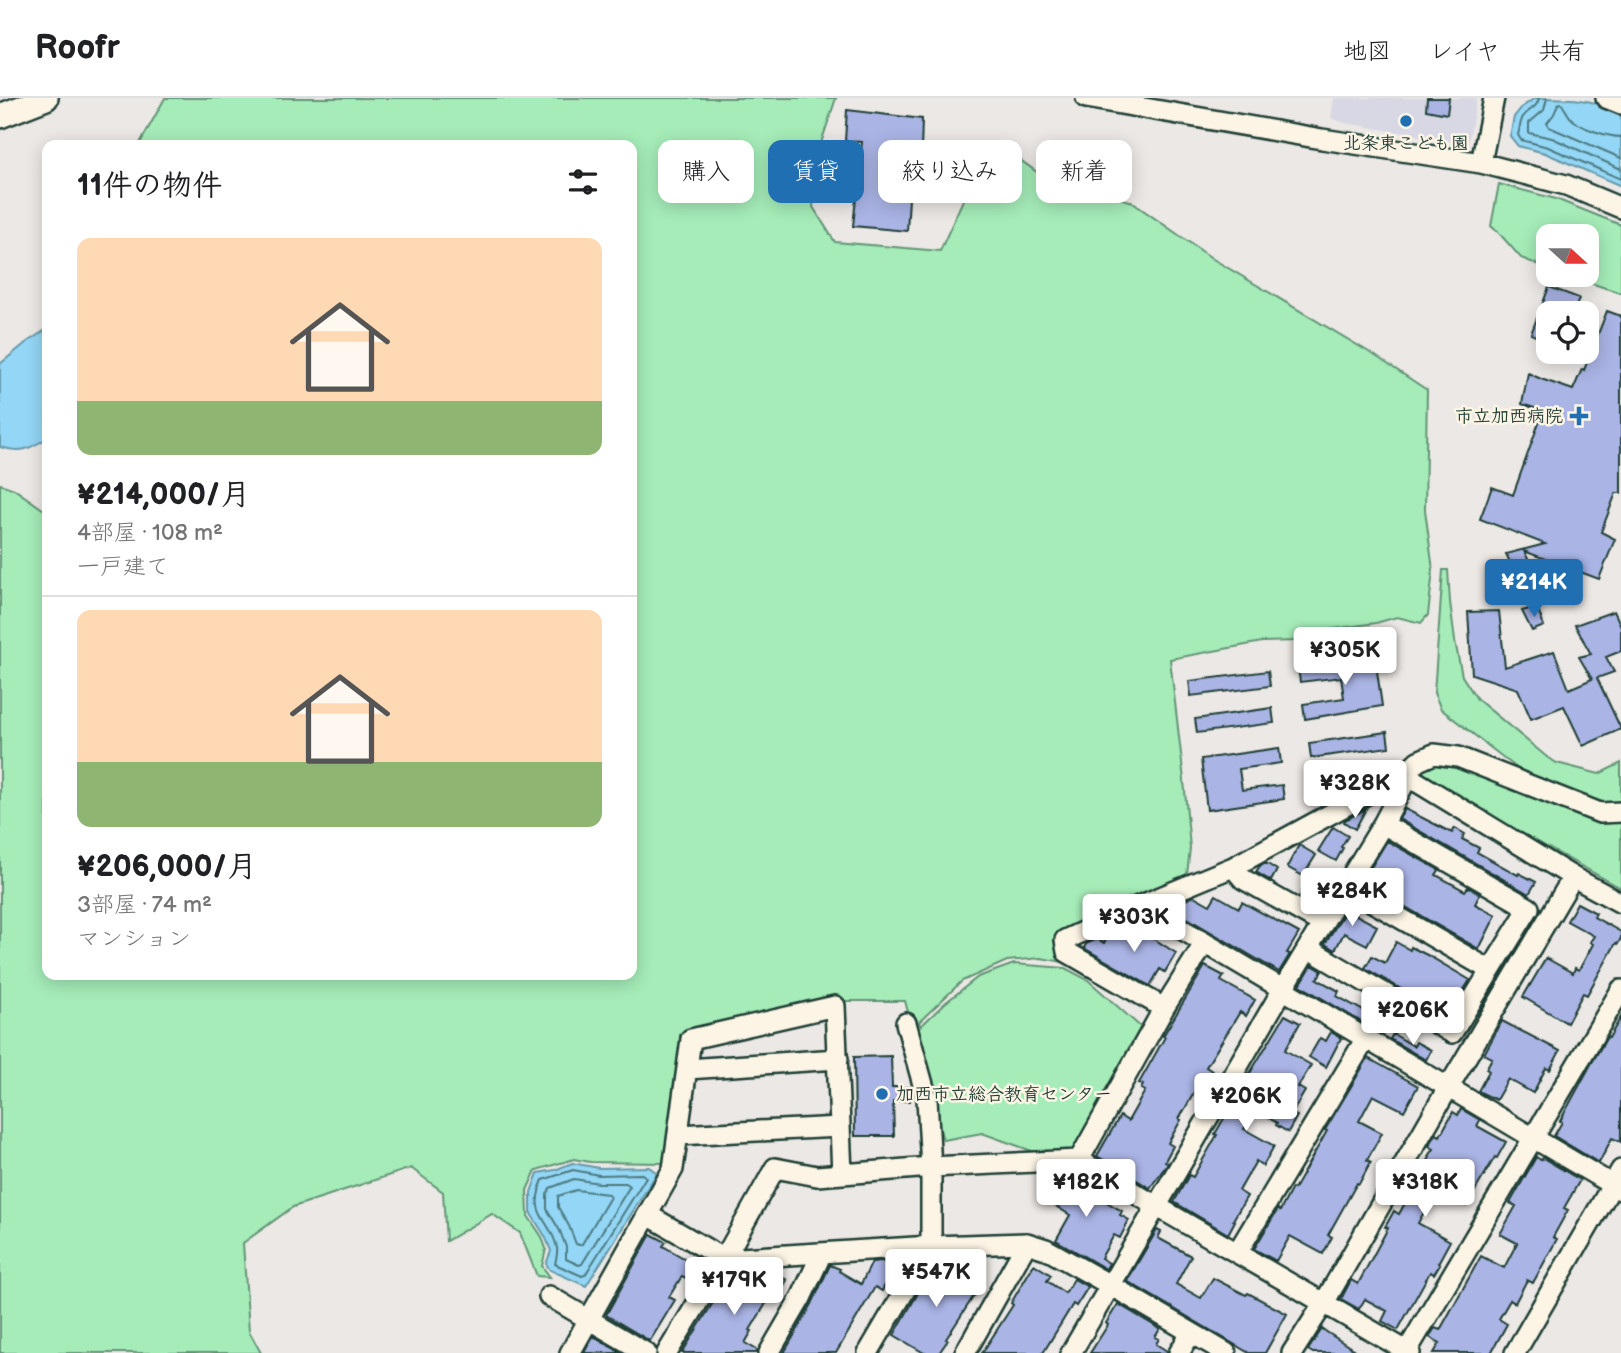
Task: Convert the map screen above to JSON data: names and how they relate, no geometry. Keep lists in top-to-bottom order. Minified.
{"places":{"other":["北条東こども園","加西市立総合教育センター"],"health":["市立加西病院"]},"north":"right","page":{"header":"Roofr","nav":["地図","レイヤ","共有"],"chip":["購入","賃貸","絞り込み","新着"],"heading":"11件の物件","list":[{"name":"¥214,000/月","note":"4部屋 · 108 m² · 一戸建て"},{"name":"¥206,000/月","note":"3部屋 · 74 m² · マンション"}],"price":["¥214K","¥305K","¥328K","¥284K","¥303K","¥206K","¥206K","¥182K","¥318K","¥547K","¥179K"]}}
